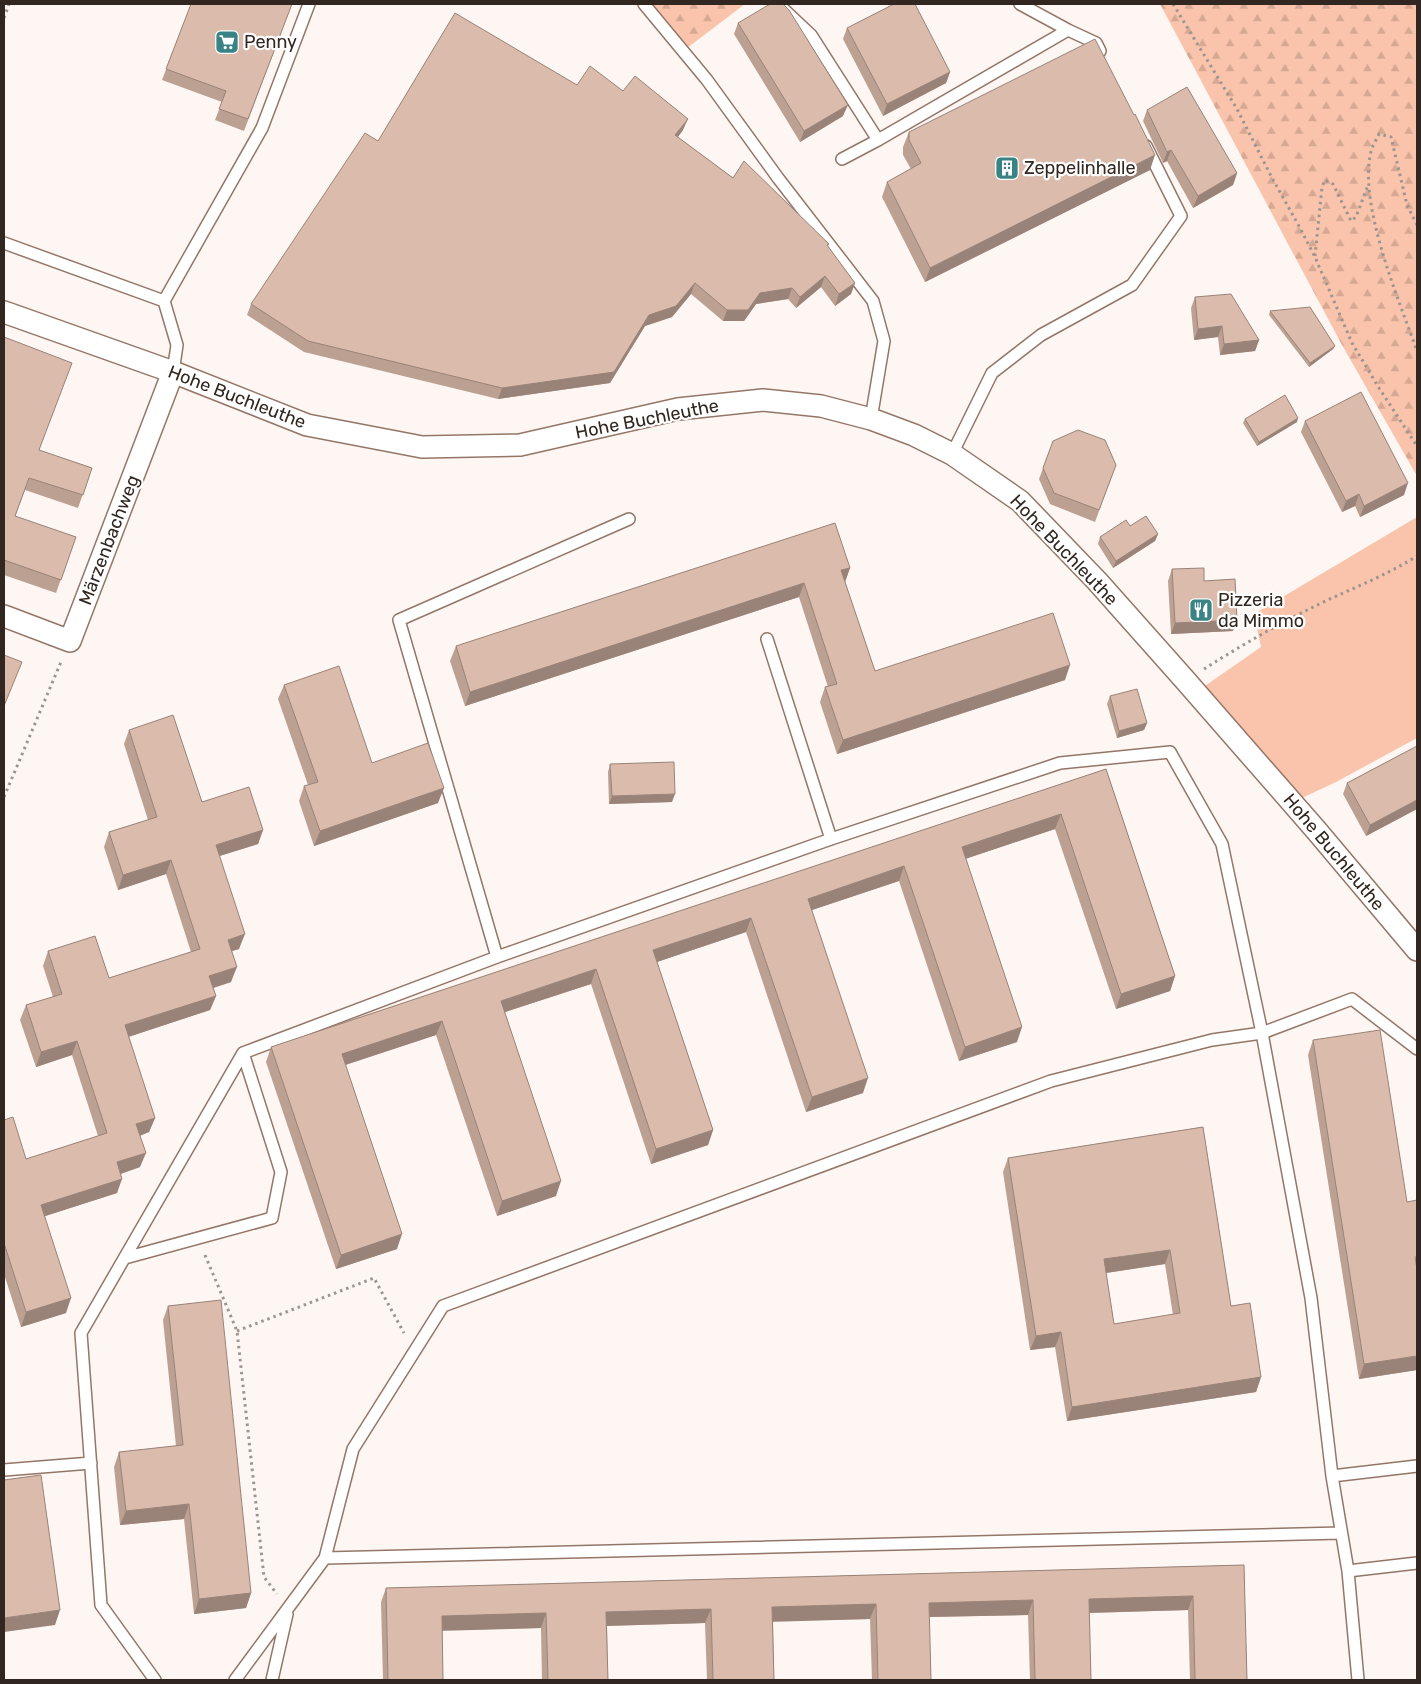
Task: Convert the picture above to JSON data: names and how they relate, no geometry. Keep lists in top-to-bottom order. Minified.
{"streets":{"street":["Hohe Buchleuthe","Märzenbachweg"]},"crossings":[["Hohe Buchleuthe","Märzenbachweg"]],"places":{"supermarket":["Penny"],"building":["Zeppelinhalle"],"restaurant":["Pizzeria da Mimmo"]}}
